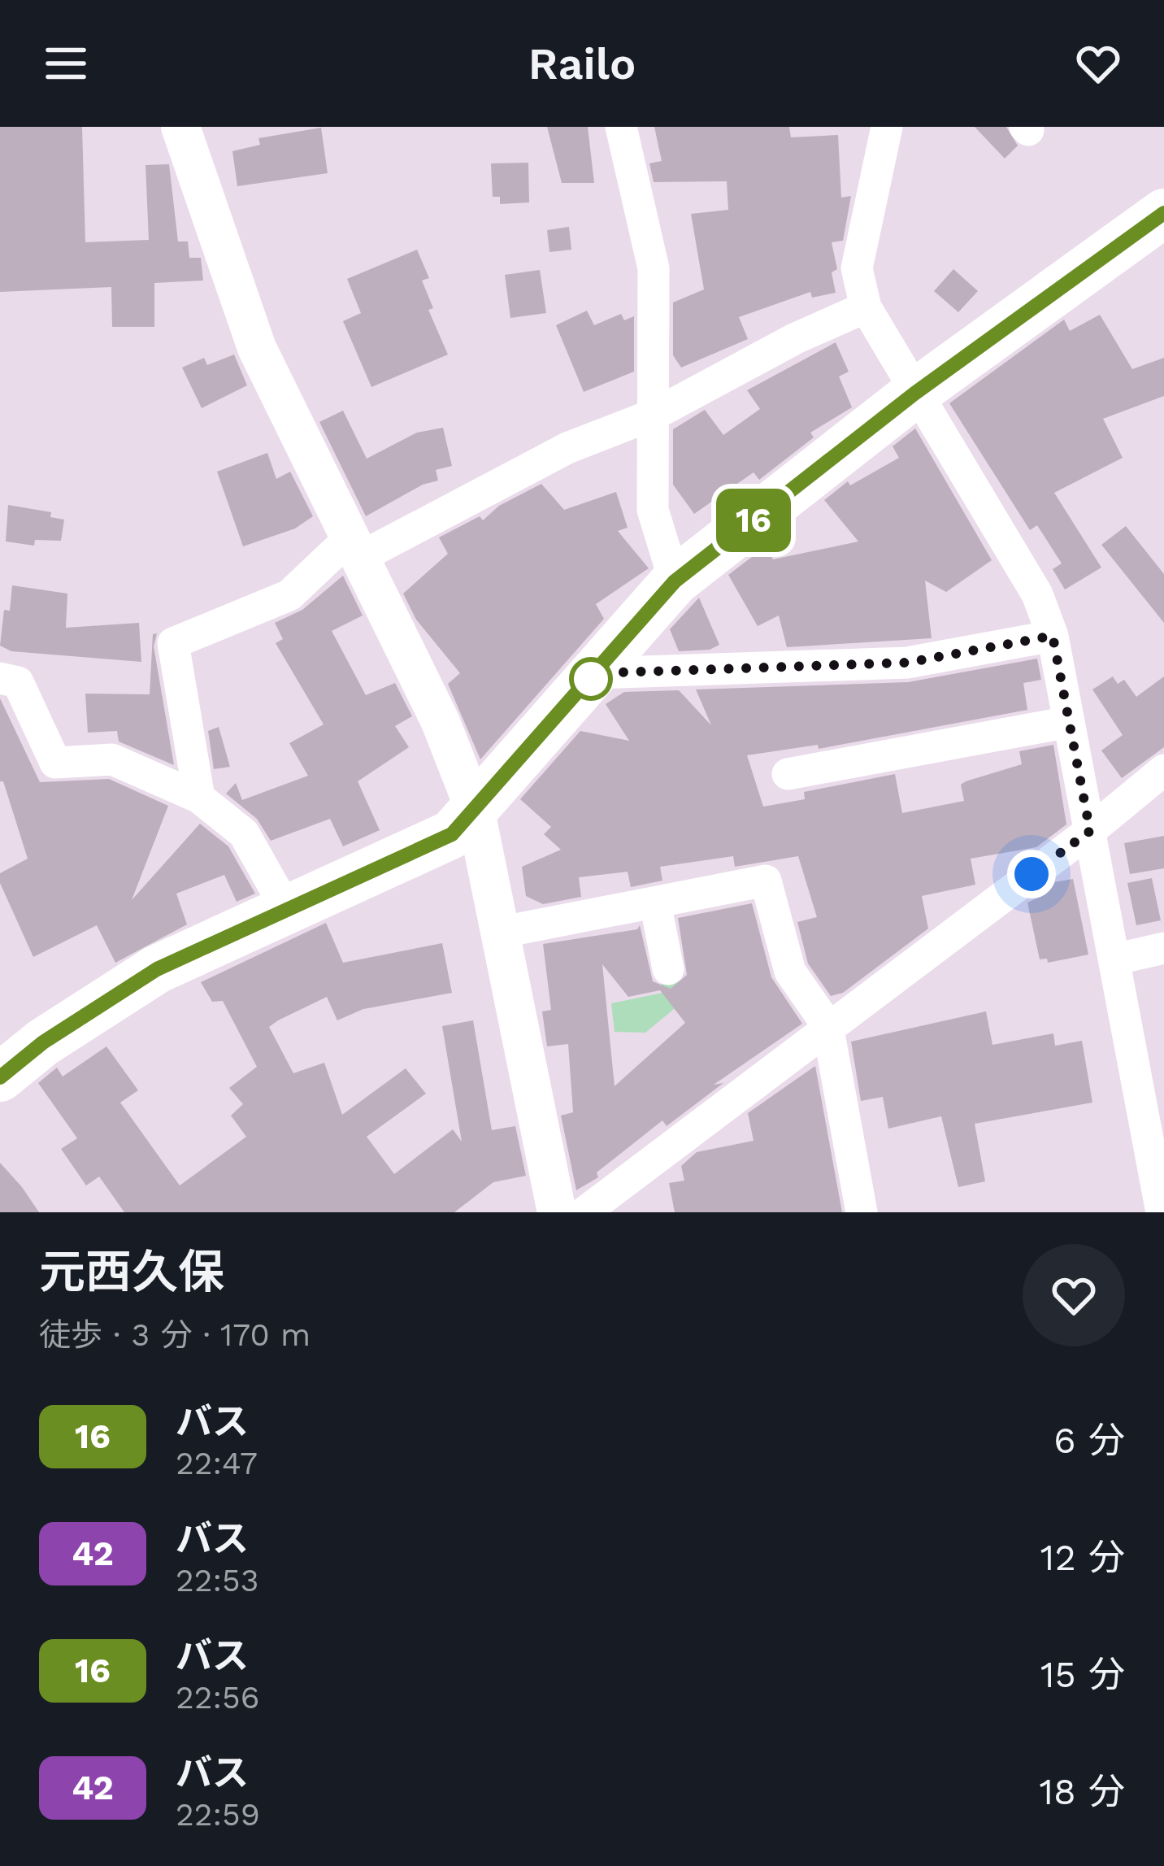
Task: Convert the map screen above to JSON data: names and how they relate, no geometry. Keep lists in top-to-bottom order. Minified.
{"lines":["bus line 16"],"page":{"header":"Railo","on_map":"16","heading":["元西久保","徒歩 · 3 分 · 170 m"],"list":[{"mark":"16","name":"バス","note":"22:47","value":"6 分"},{"mark":"42","name":"バス","note":"22:53","value":"12 分"},{"mark":"16","name":"バス","note":"22:56","value":"15 分"},{"mark":"42","name":"バス","note":"22:59","value":"18 分"}]}}
